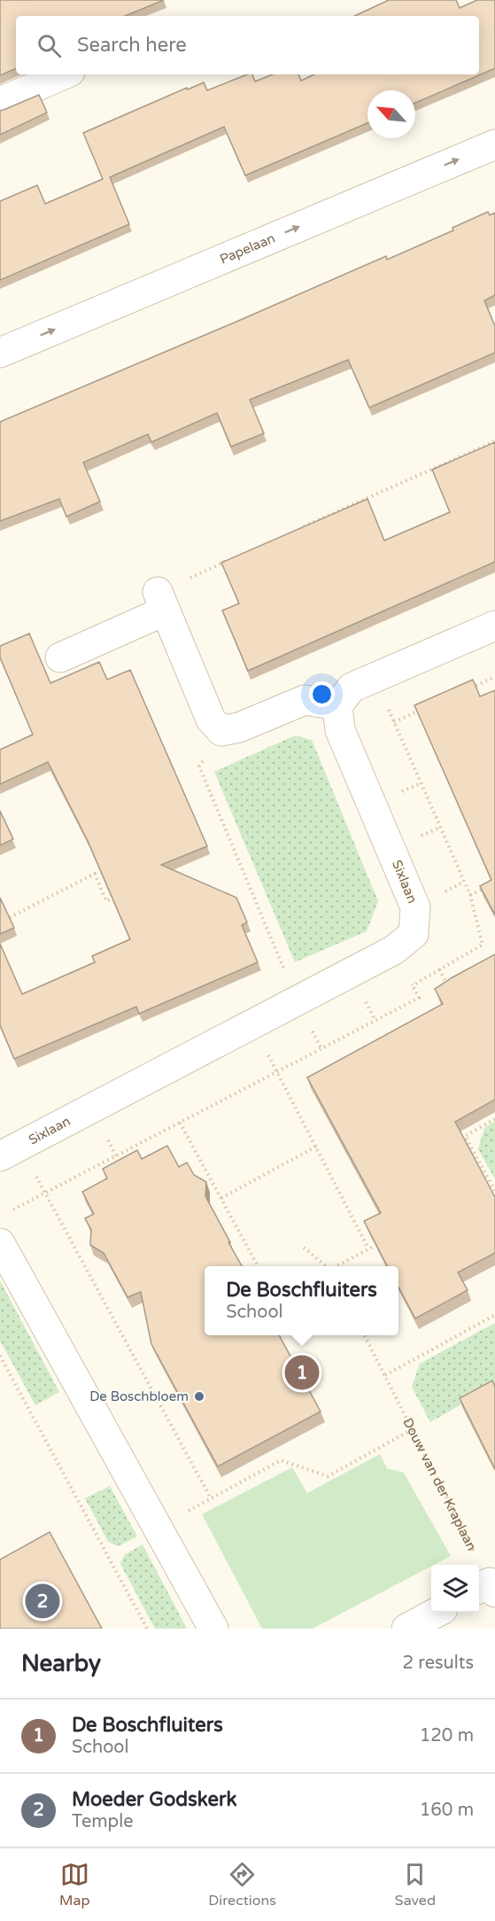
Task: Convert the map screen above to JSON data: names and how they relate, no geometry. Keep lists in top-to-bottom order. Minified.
{"streets":{"street":["Papelaan","Sixlaan"],"path":["Douw van der Kraplaan"]},"one_way":["Papelaan"],"places":["De Boschbloem"],"north":"top left","page":{"search":"Search here","popup":["De Boschfluiters","School"],"pins":["1","2"],"heading":["Nearby","2 results"],"list":[{"mark":"1","name":"De Boschfluiters","note":"School","value":"120 m"},{"mark":"2","name":"Moeder Godskerk","note":"Temple","value":"160 m"}],"nav":["Map","Directions","Saved"]}}
